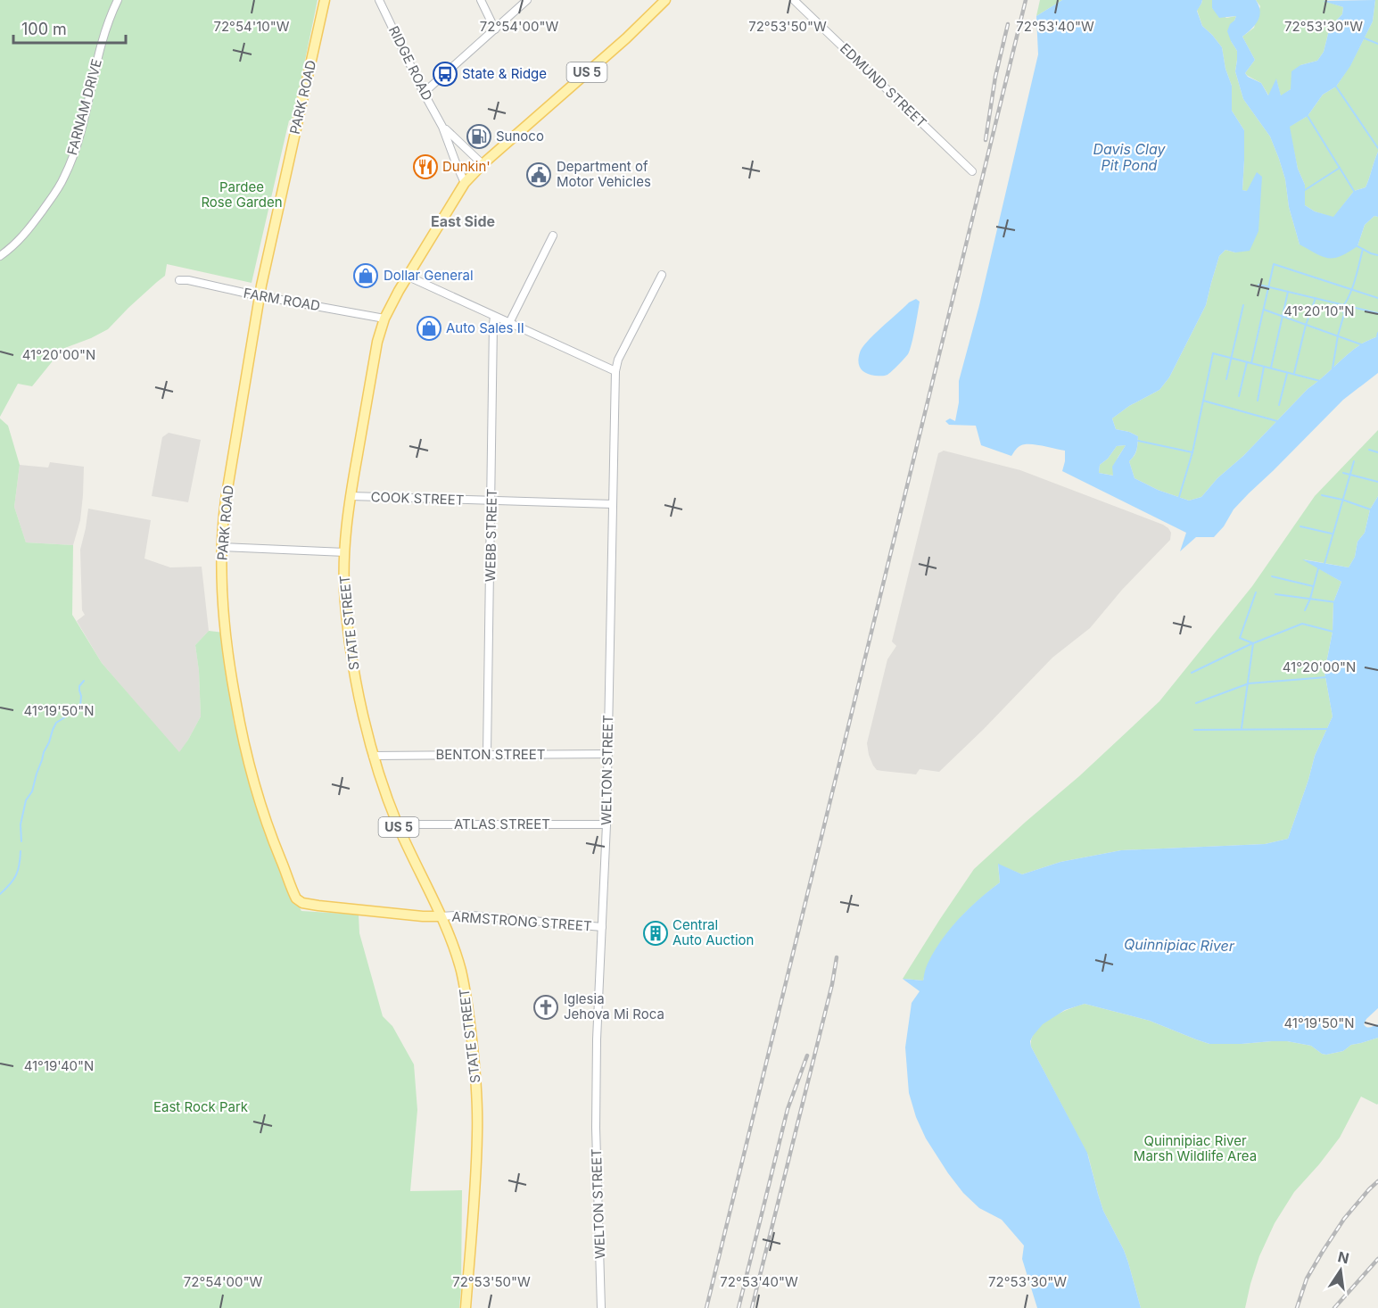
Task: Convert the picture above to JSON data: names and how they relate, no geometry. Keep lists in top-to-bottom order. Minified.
{"streets":{"main road":["US 5","PARK ROAD","STATE STREET"],"street":["RIDGE ROAD","EDMUND STREET","FARNAM DRIVE","FARM ROAD","COOK STREET","WEBB STREET","BENTON STREET","WELTON STREET","ATLAS STREET","ARMSTRONG STREET"]},"crossings":[["RIDGE ROAD","STATE STREET"],["PARK ROAD","FARM ROAD"],["PARK ROAD","STATE STREET"],["PARK ROAD","ARMSTRONG STREET"],["FARM ROAD","STATE STREET"],["COOK STREET","WEBB STREET"],["COOK STREET","STATE STREET"],["COOK STREET","WELTON STREET"],["WEBB STREET","BENTON STREET"],["STATE STREET","BENTON STREET"],["STATE STREET","ATLAS STREET"],["STATE STREET","ARMSTRONG STREET"],["BENTON STREET","WELTON STREET"],["WELTON STREET","ATLAS STREET"],["WELTON STREET","ARMSTRONG STREET"]],"districts":["East Side"],"water":["Davis Clay Pit Pond","Quinnipiac River"],"parks":["Pardee Rose Garden","East Rock Park","Quinnipiac River Marsh Wildlife Area"],"places":{"bus stop":["State & Ridge"],"fuel station":["Sunoco"],"restaurant":["Dunkin'"],"public building":["Department of Motor Vehicles"],"shop":["Dollar General","Auto Sales II"],"building":["Central Auto Auction"],"church":["Iglesia Jehova Mi Roca"]},"scale_bar":"100 m","north":"top","coordinates":["72°54'10\"W","72°54'00\"W","72°53'50\"W","72°53'40\"W","72°53'30\"W","41°20'10\"N","41°20'00\"N","41°19'50\"N","41°19'40\"N"]}
